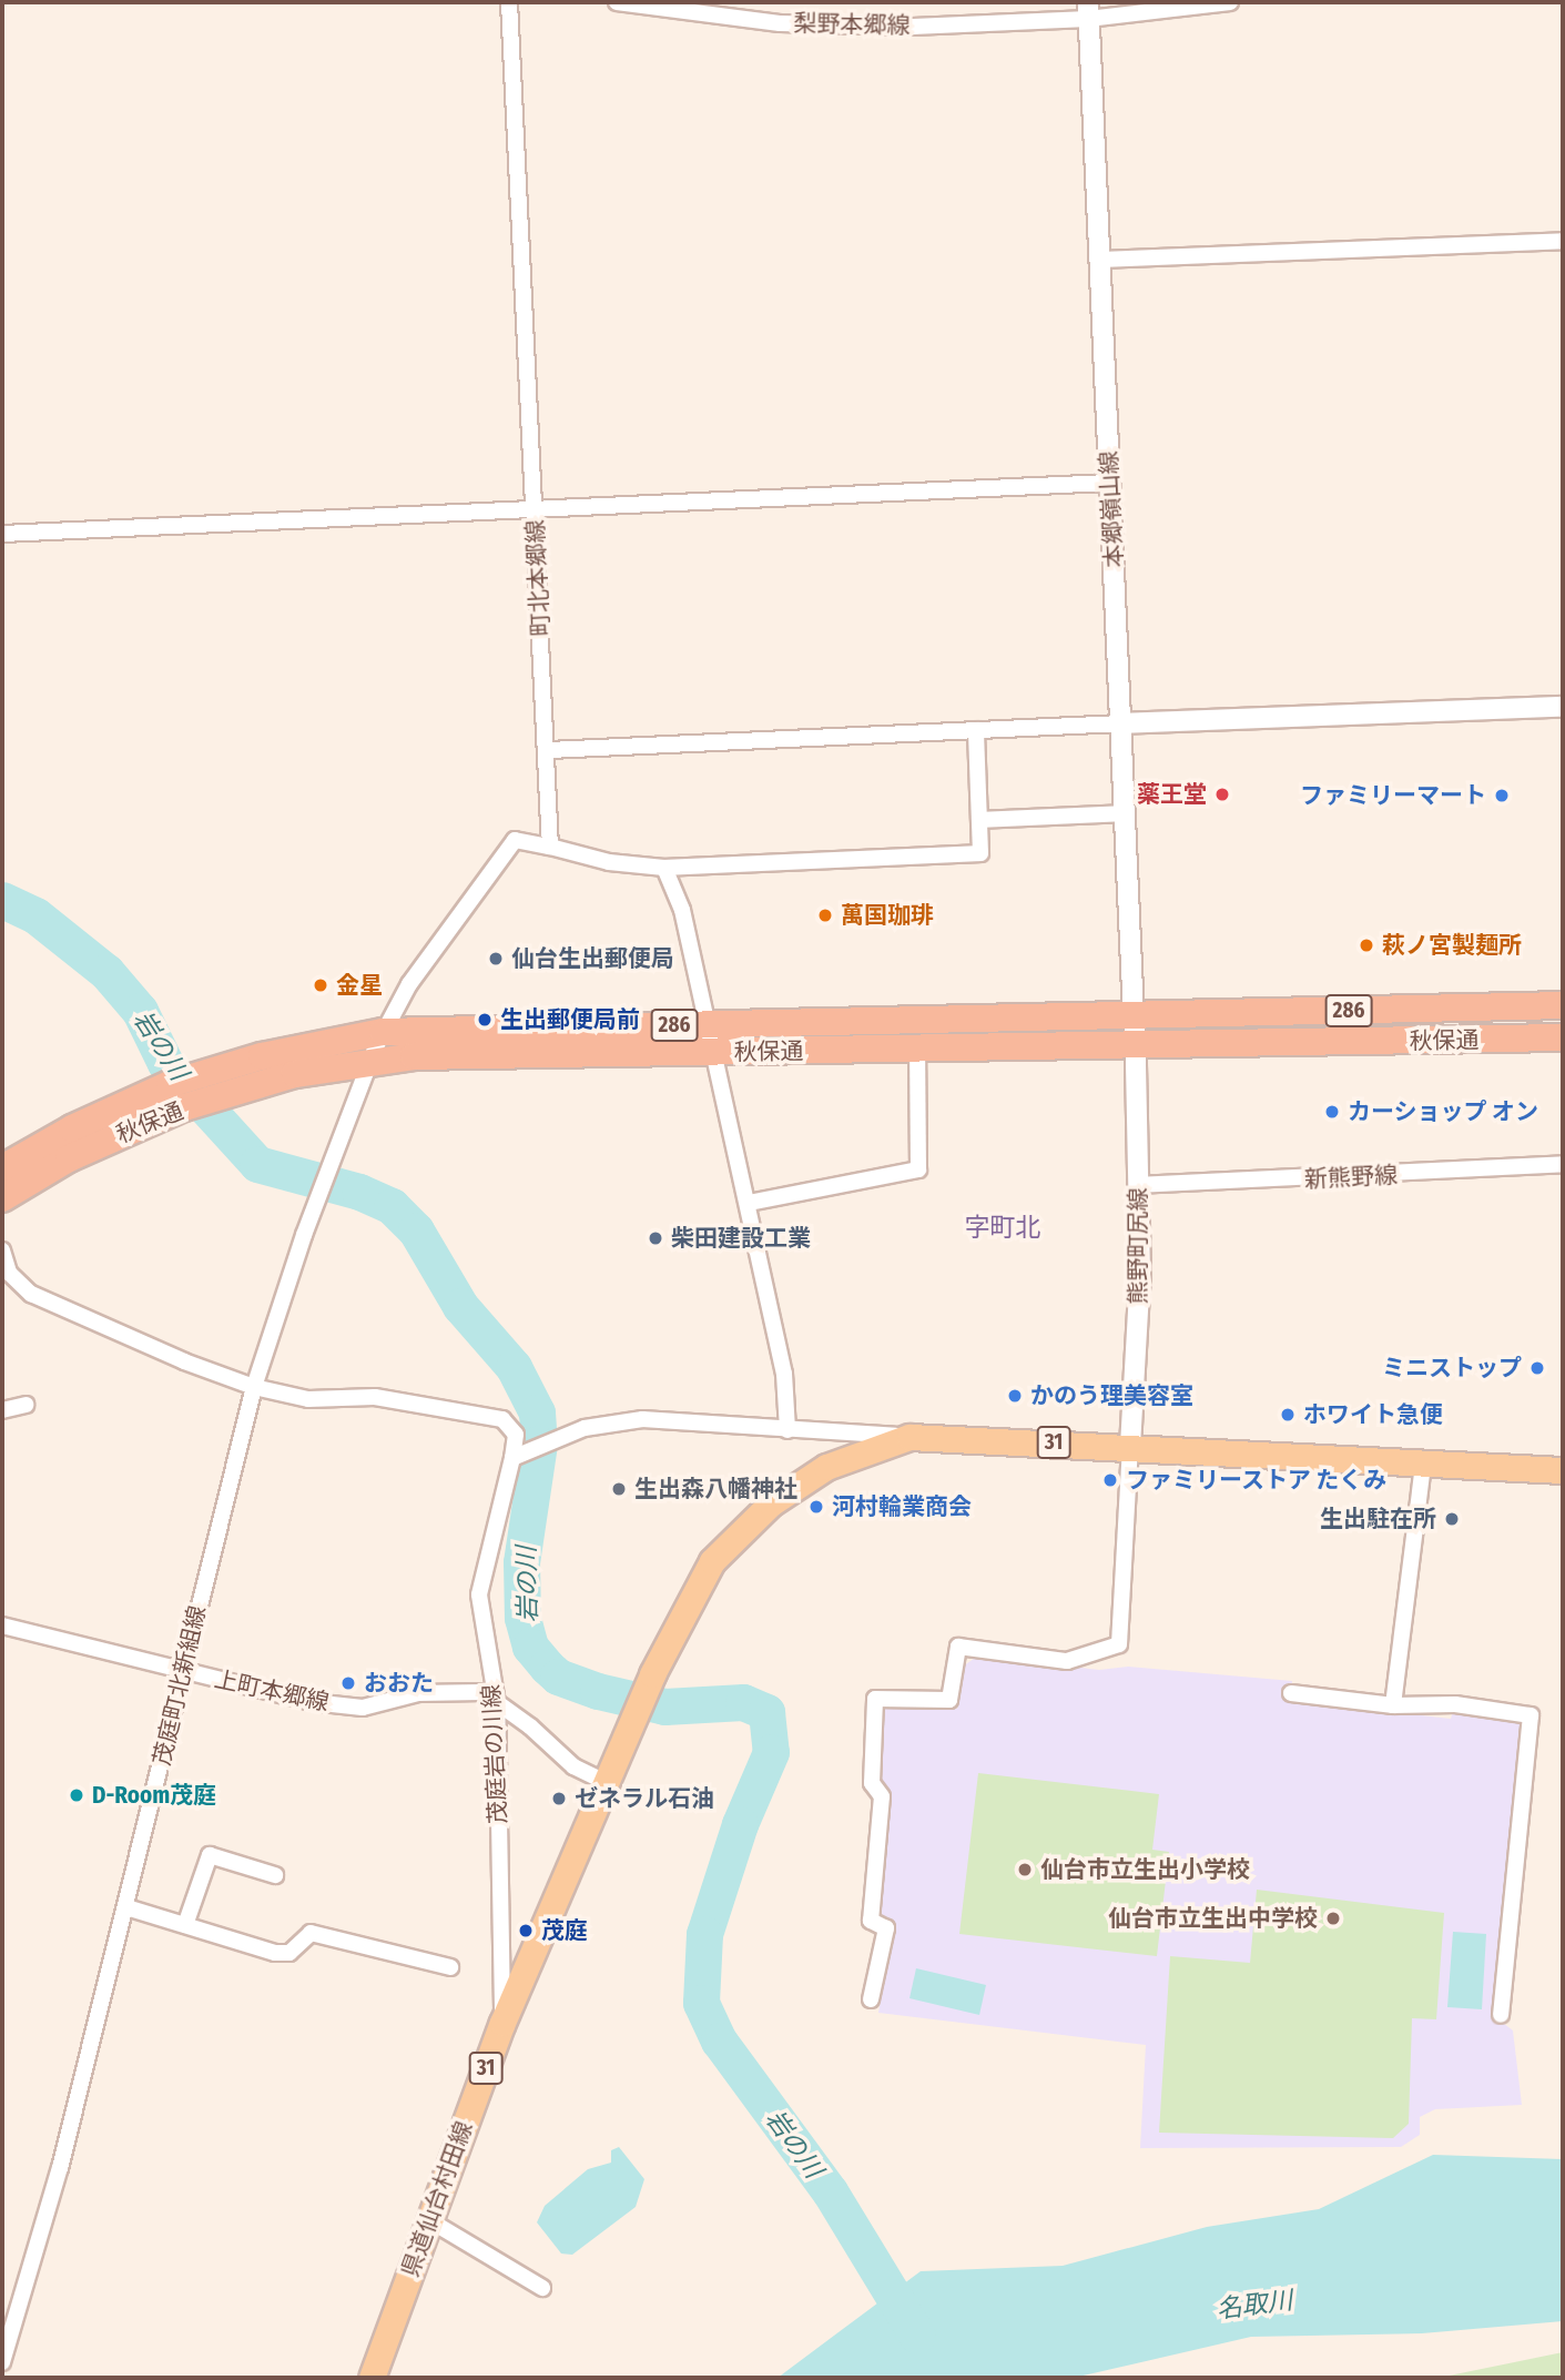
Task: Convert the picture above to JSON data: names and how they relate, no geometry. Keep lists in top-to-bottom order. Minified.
{"streets":{"highway":["286","秋保通"],"main road":["31","県道仙台村田線"],"street":["梨野本郷線","本郷嶺山線","町北本郷線","新熊野線","熊野町尻線","茂庭町北新組線","上町本郷線","茂庭岩の川線"]},"crossings":[["梨野本郷線","本郷嶺山線"],["本郷嶺山線","秋保通"],["本郷嶺山線","熊野町尻線"],["町北本郷線","茂庭町北新組線"],["秋保通","熊野町尻線"],["秋保通","茂庭町北新組線"],["新熊野線","熊野町尻線"],["熊野町尻線","31"],["31","県道仙台村田線"],["茂庭町北新組線","上町本郷線"],["上町本郷線","茂庭岩の川線"],["茂庭岩の川線","県道仙台村田線"]],"districts":["字町北"],"water":["岩の川","名取川"],"places":["薬王堂","ファミリーマート","萬国珈琲","萩ノ宮製麺所","仙台生出郵便局","金星","生出郵便局前","カーショップ オン","柴田建設工業","ミニストップ","かのう理美容室","ホワイト急便","ファミリーストア たくみ","生出森八幡神社","河村輪業商会","生出駐在所","おおた","D-Room茂庭","ゼネラル石油","仙台市立生出小学校","仙台市立生出中学校","茂庭"]}
